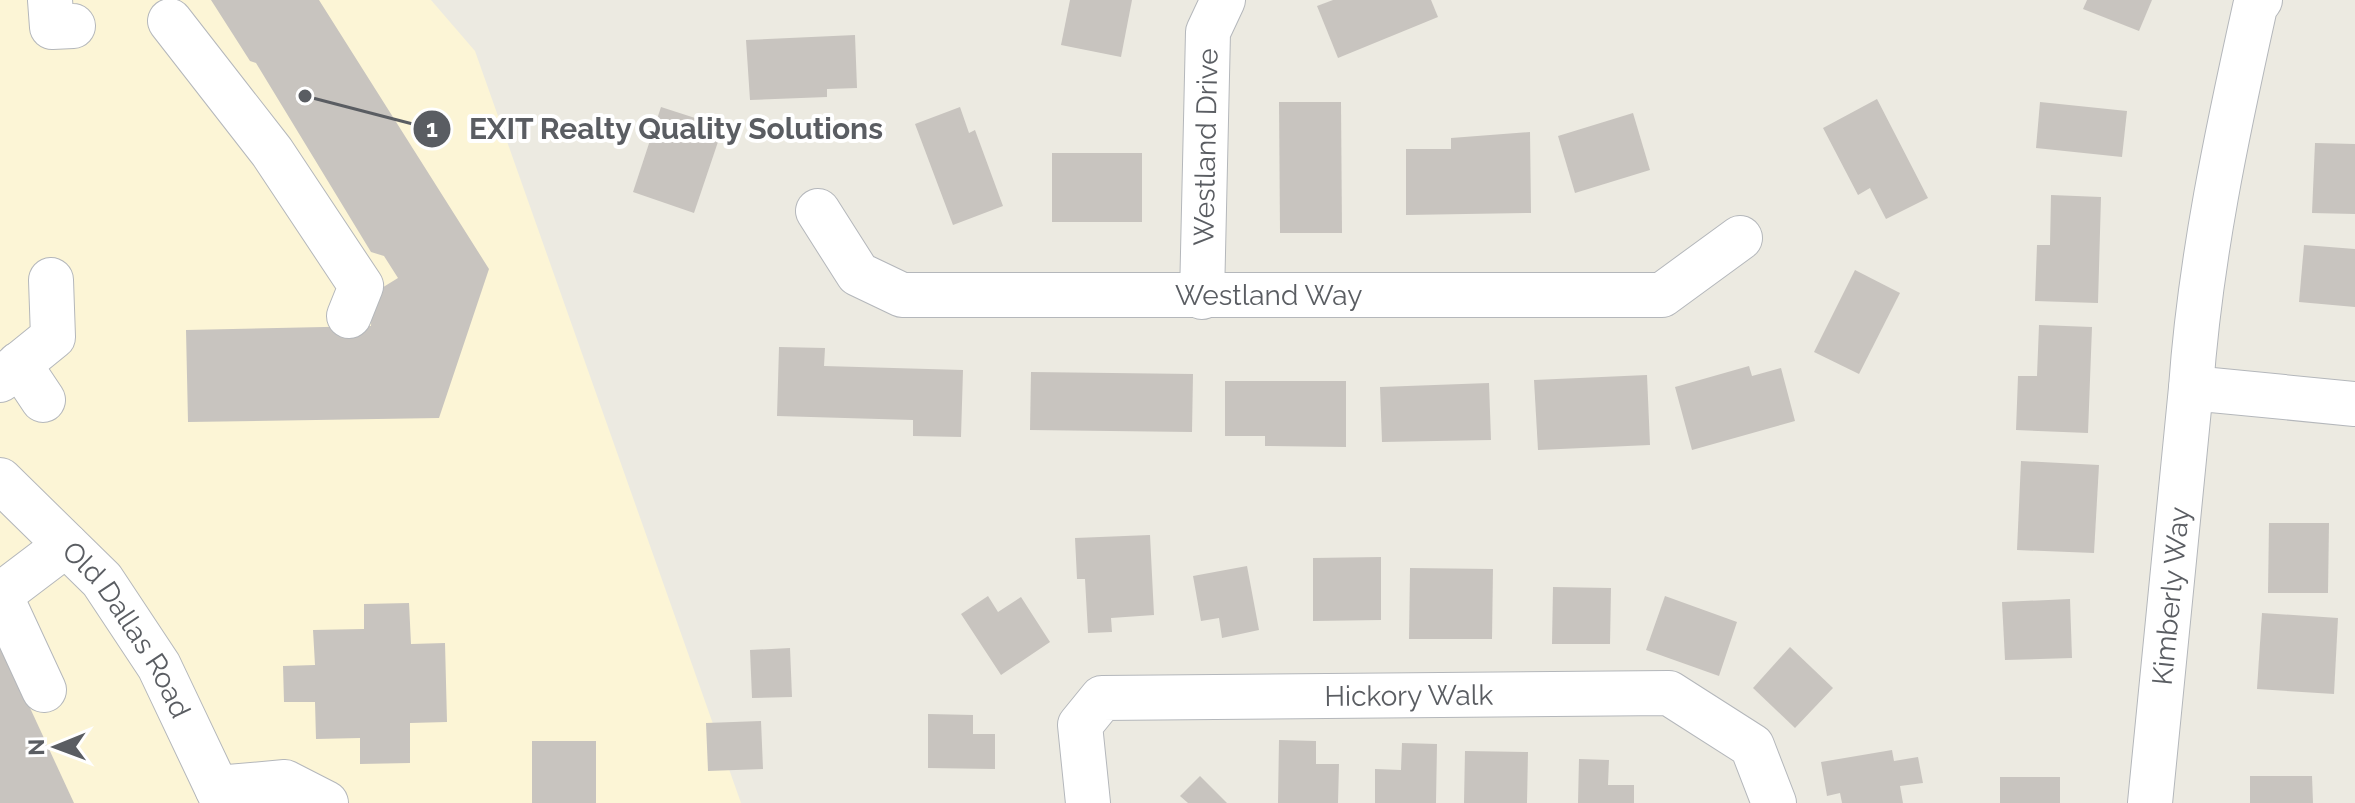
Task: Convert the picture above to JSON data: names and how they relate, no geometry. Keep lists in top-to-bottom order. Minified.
{"streets":{"street":["Westland Drive","Westland Way","Kimberly Way","Old Dallas Road","Hickory Walk"]},"crossings":[["Westland Drive","Westland Way"]],"places":["EXIT Realty Quality Solutions"],"north":"left"}
